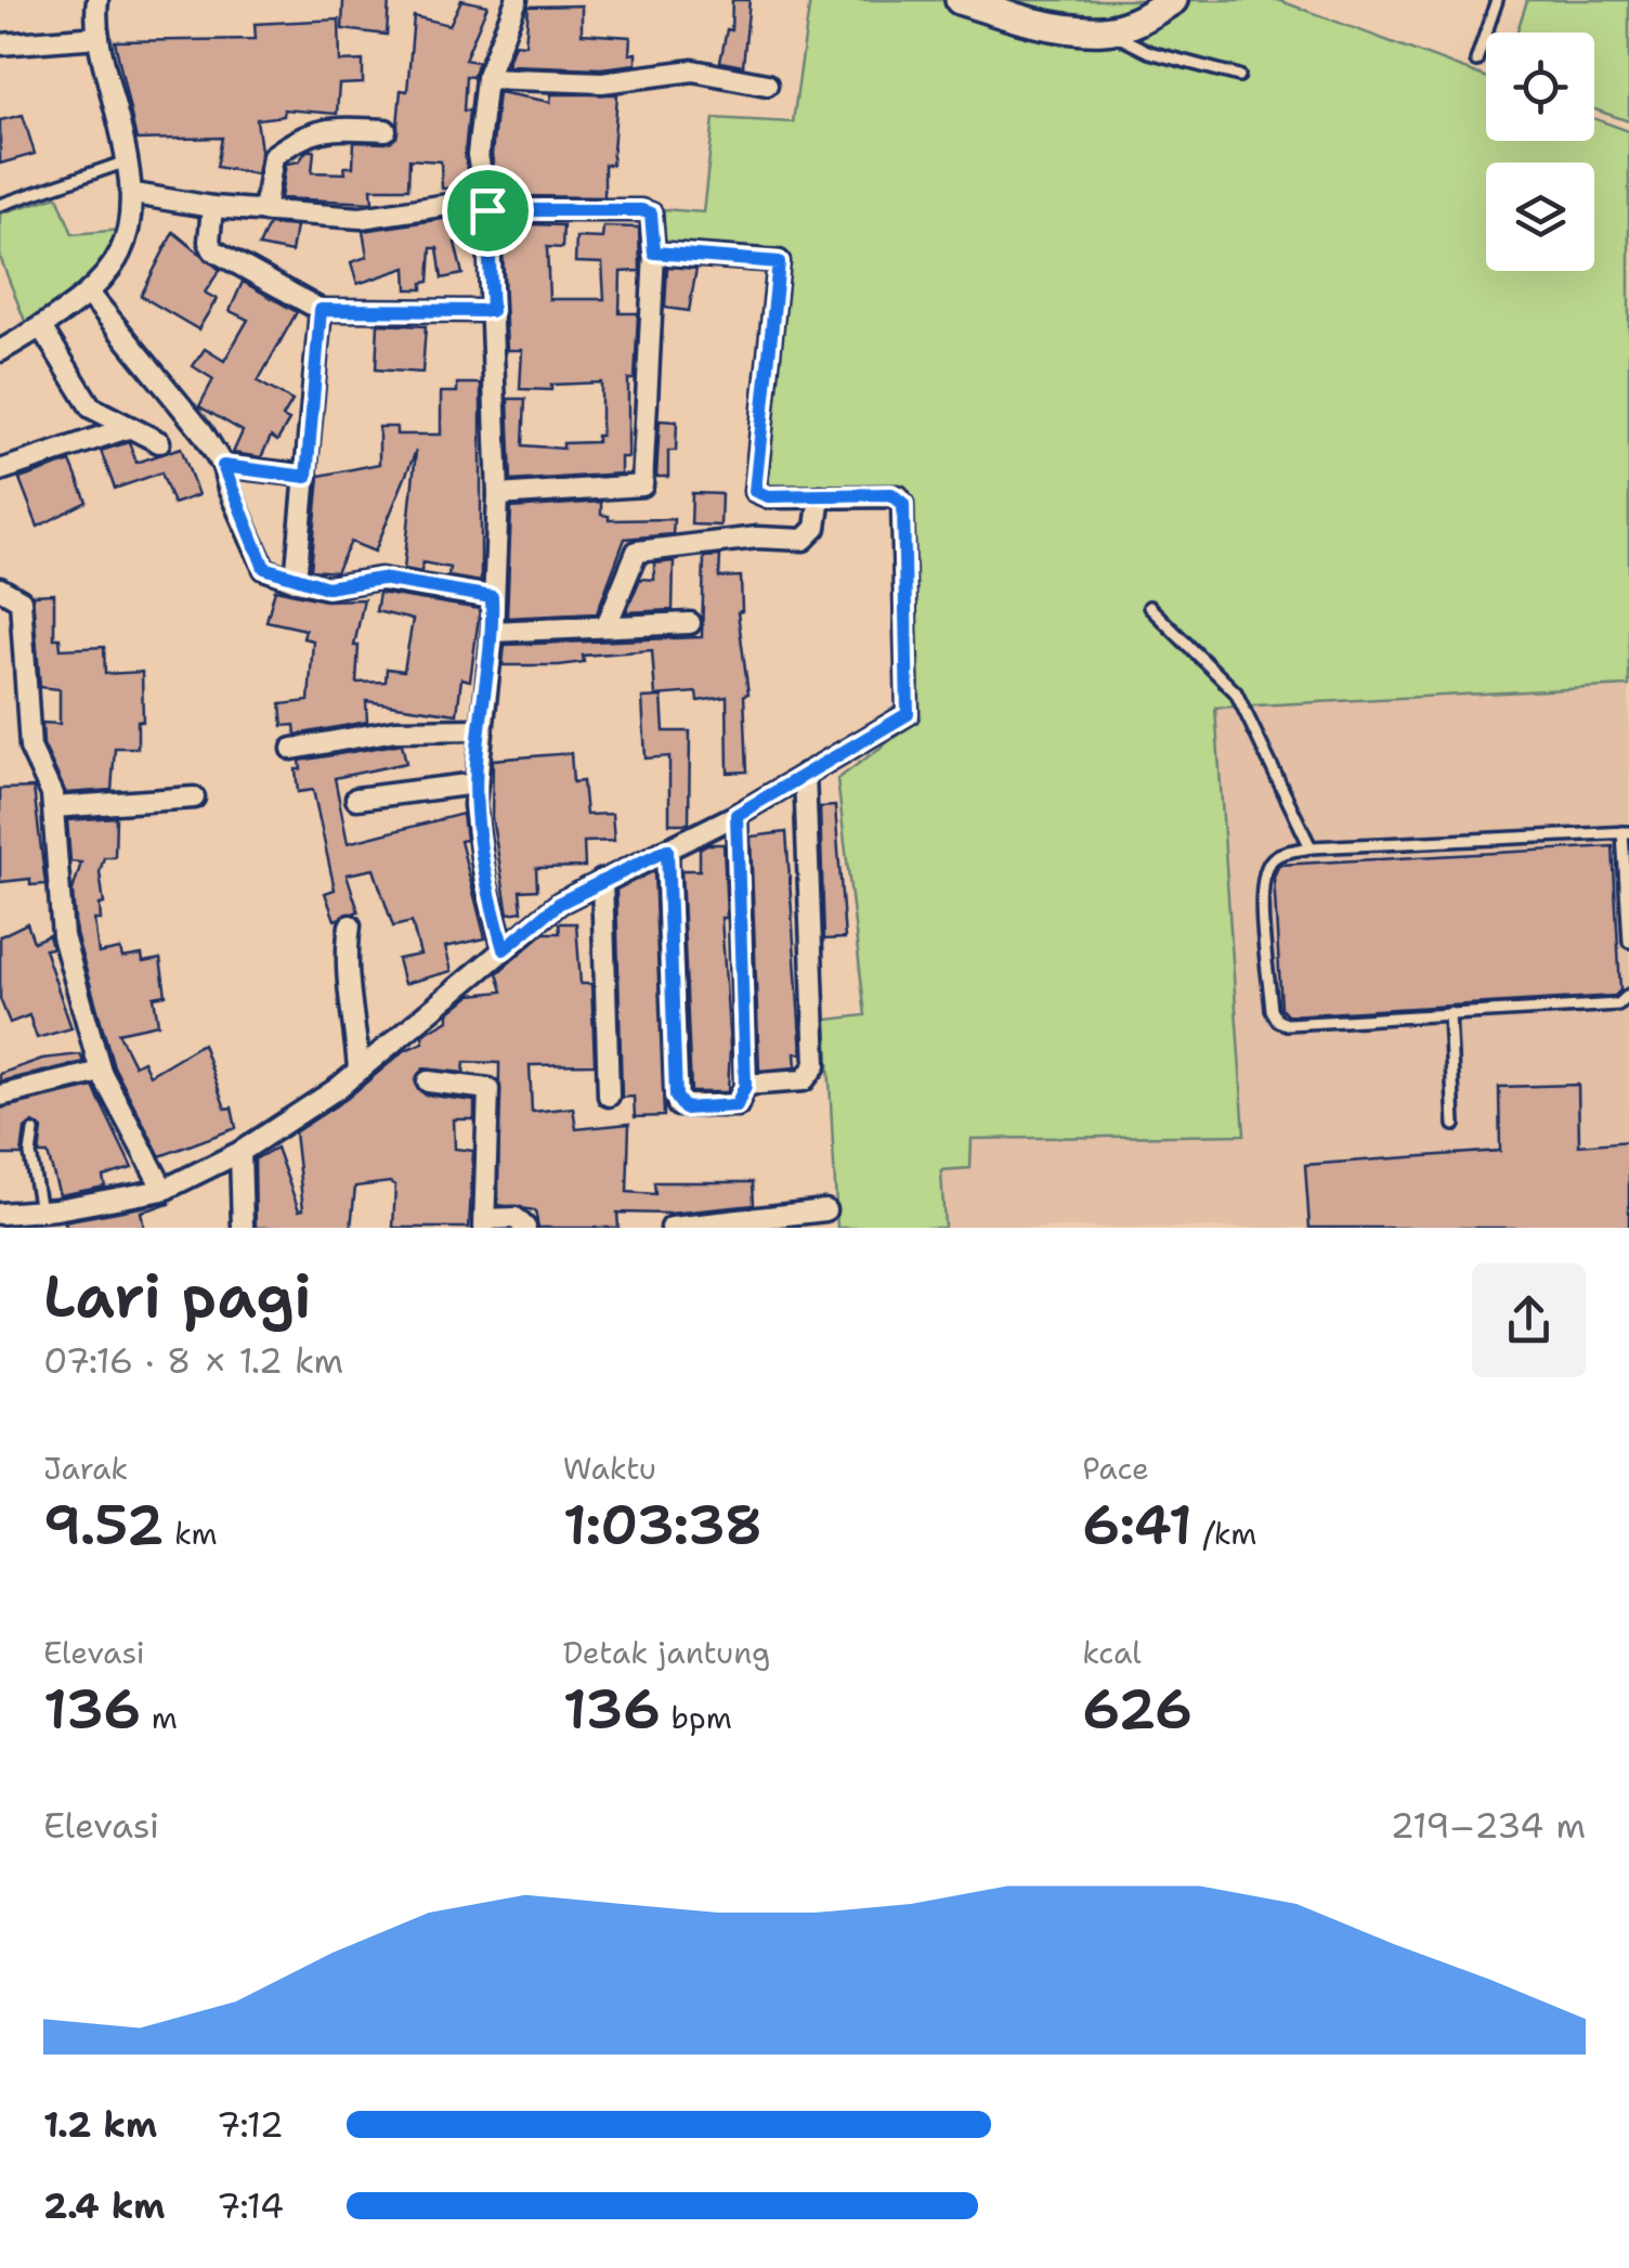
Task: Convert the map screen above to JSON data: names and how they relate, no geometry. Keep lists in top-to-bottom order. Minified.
{"page":{"heading":["Lari pagi","07:16 · 8 × 1.2 km"],"stats":[["Jarak","9.52 km"],["Waktu","1:03:38"],["Pace","6:41 /km"],["Elevasi","136 m"],["Detak jantung","136 bpm"],["kcal","626"]],"chart":["Elevasi","219–234 m"],"list":[{"name":"1.2 km","note":"7:12"},{"name":"2.4 km","note":"7:14"}]}}
